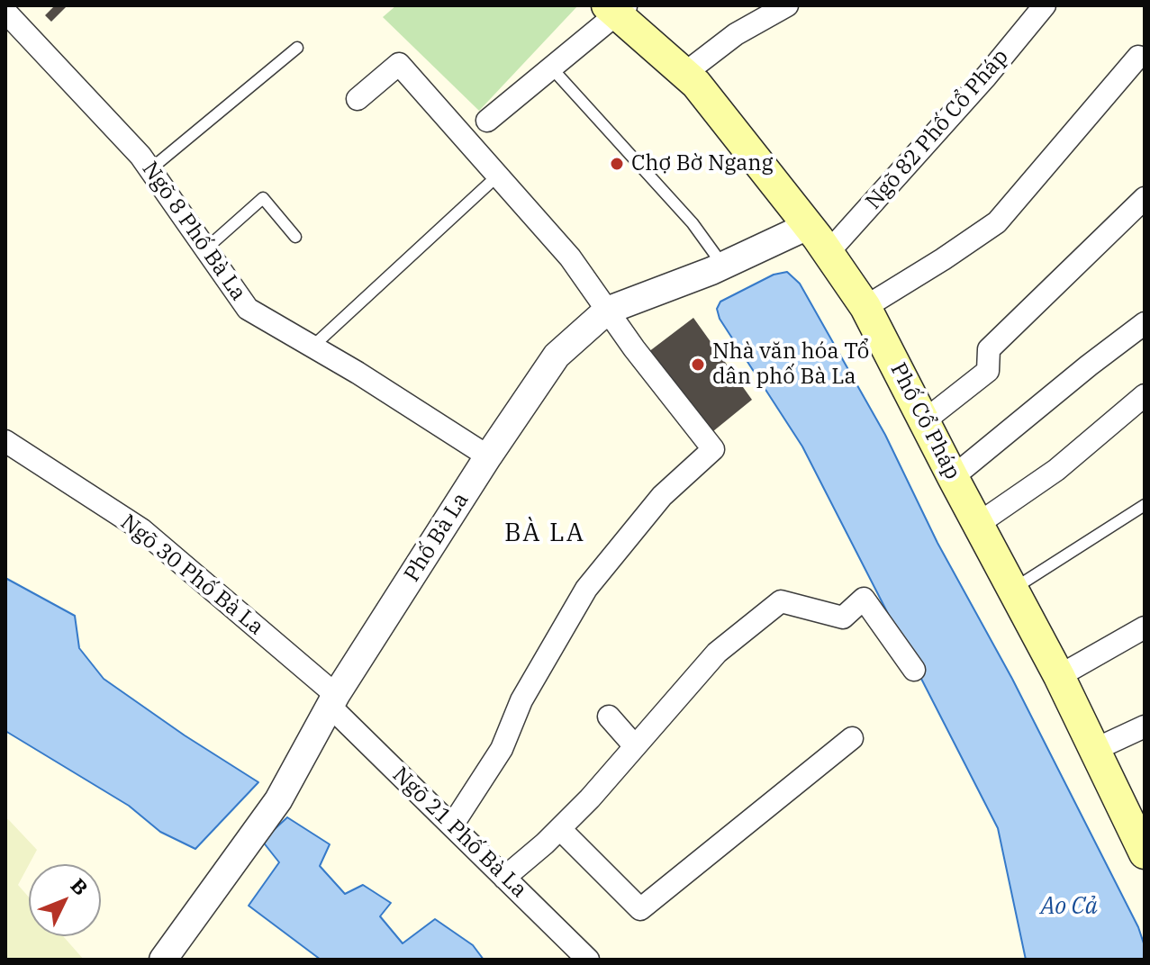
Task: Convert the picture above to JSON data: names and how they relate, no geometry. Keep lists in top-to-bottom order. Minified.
{"streets":{"main road":["Phố Cổ Pháp"],"street":["Ngõ 82 Phố Cổ Pháp","Ngõ 8 Phố Bà La","Phố Bà La","Ngõ 30 Phố Bà La","Ngõ 21 Phố Bà La"]},"crossings":[["Ngõ 82 Phố Cổ Pháp","Phố Cổ Pháp"],["Ngõ 8 Phố Bà La","Phố Bà La"],["Phố Cổ Pháp","Phố Bà La"],["Phố Bà La","Ngõ 30 Phố Bà La"],["Phố Bà La","Ngõ 21 Phố Bà La"],["Ngõ 30 Phố Bà La","Ngõ 21 Phố Bà La"]],"districts":["BÀ LA"],"water":["Ao Cả"],"places":["Chợ Bờ Ngang","Nhà văn hóa Tổ dân phố Bà La"],"north":"top right"}
